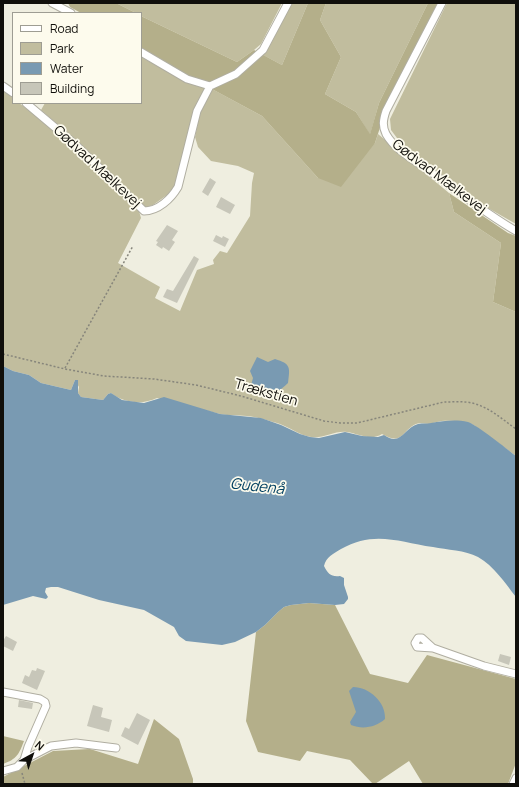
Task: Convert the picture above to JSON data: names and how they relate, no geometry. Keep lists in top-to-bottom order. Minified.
{"streets":{"street":["Gødvad Mælkevej"],"path":["Trækstien"]},"water":["Gudenå"],"legend":["Road","Park","Water","Building"],"north":"top right"}
